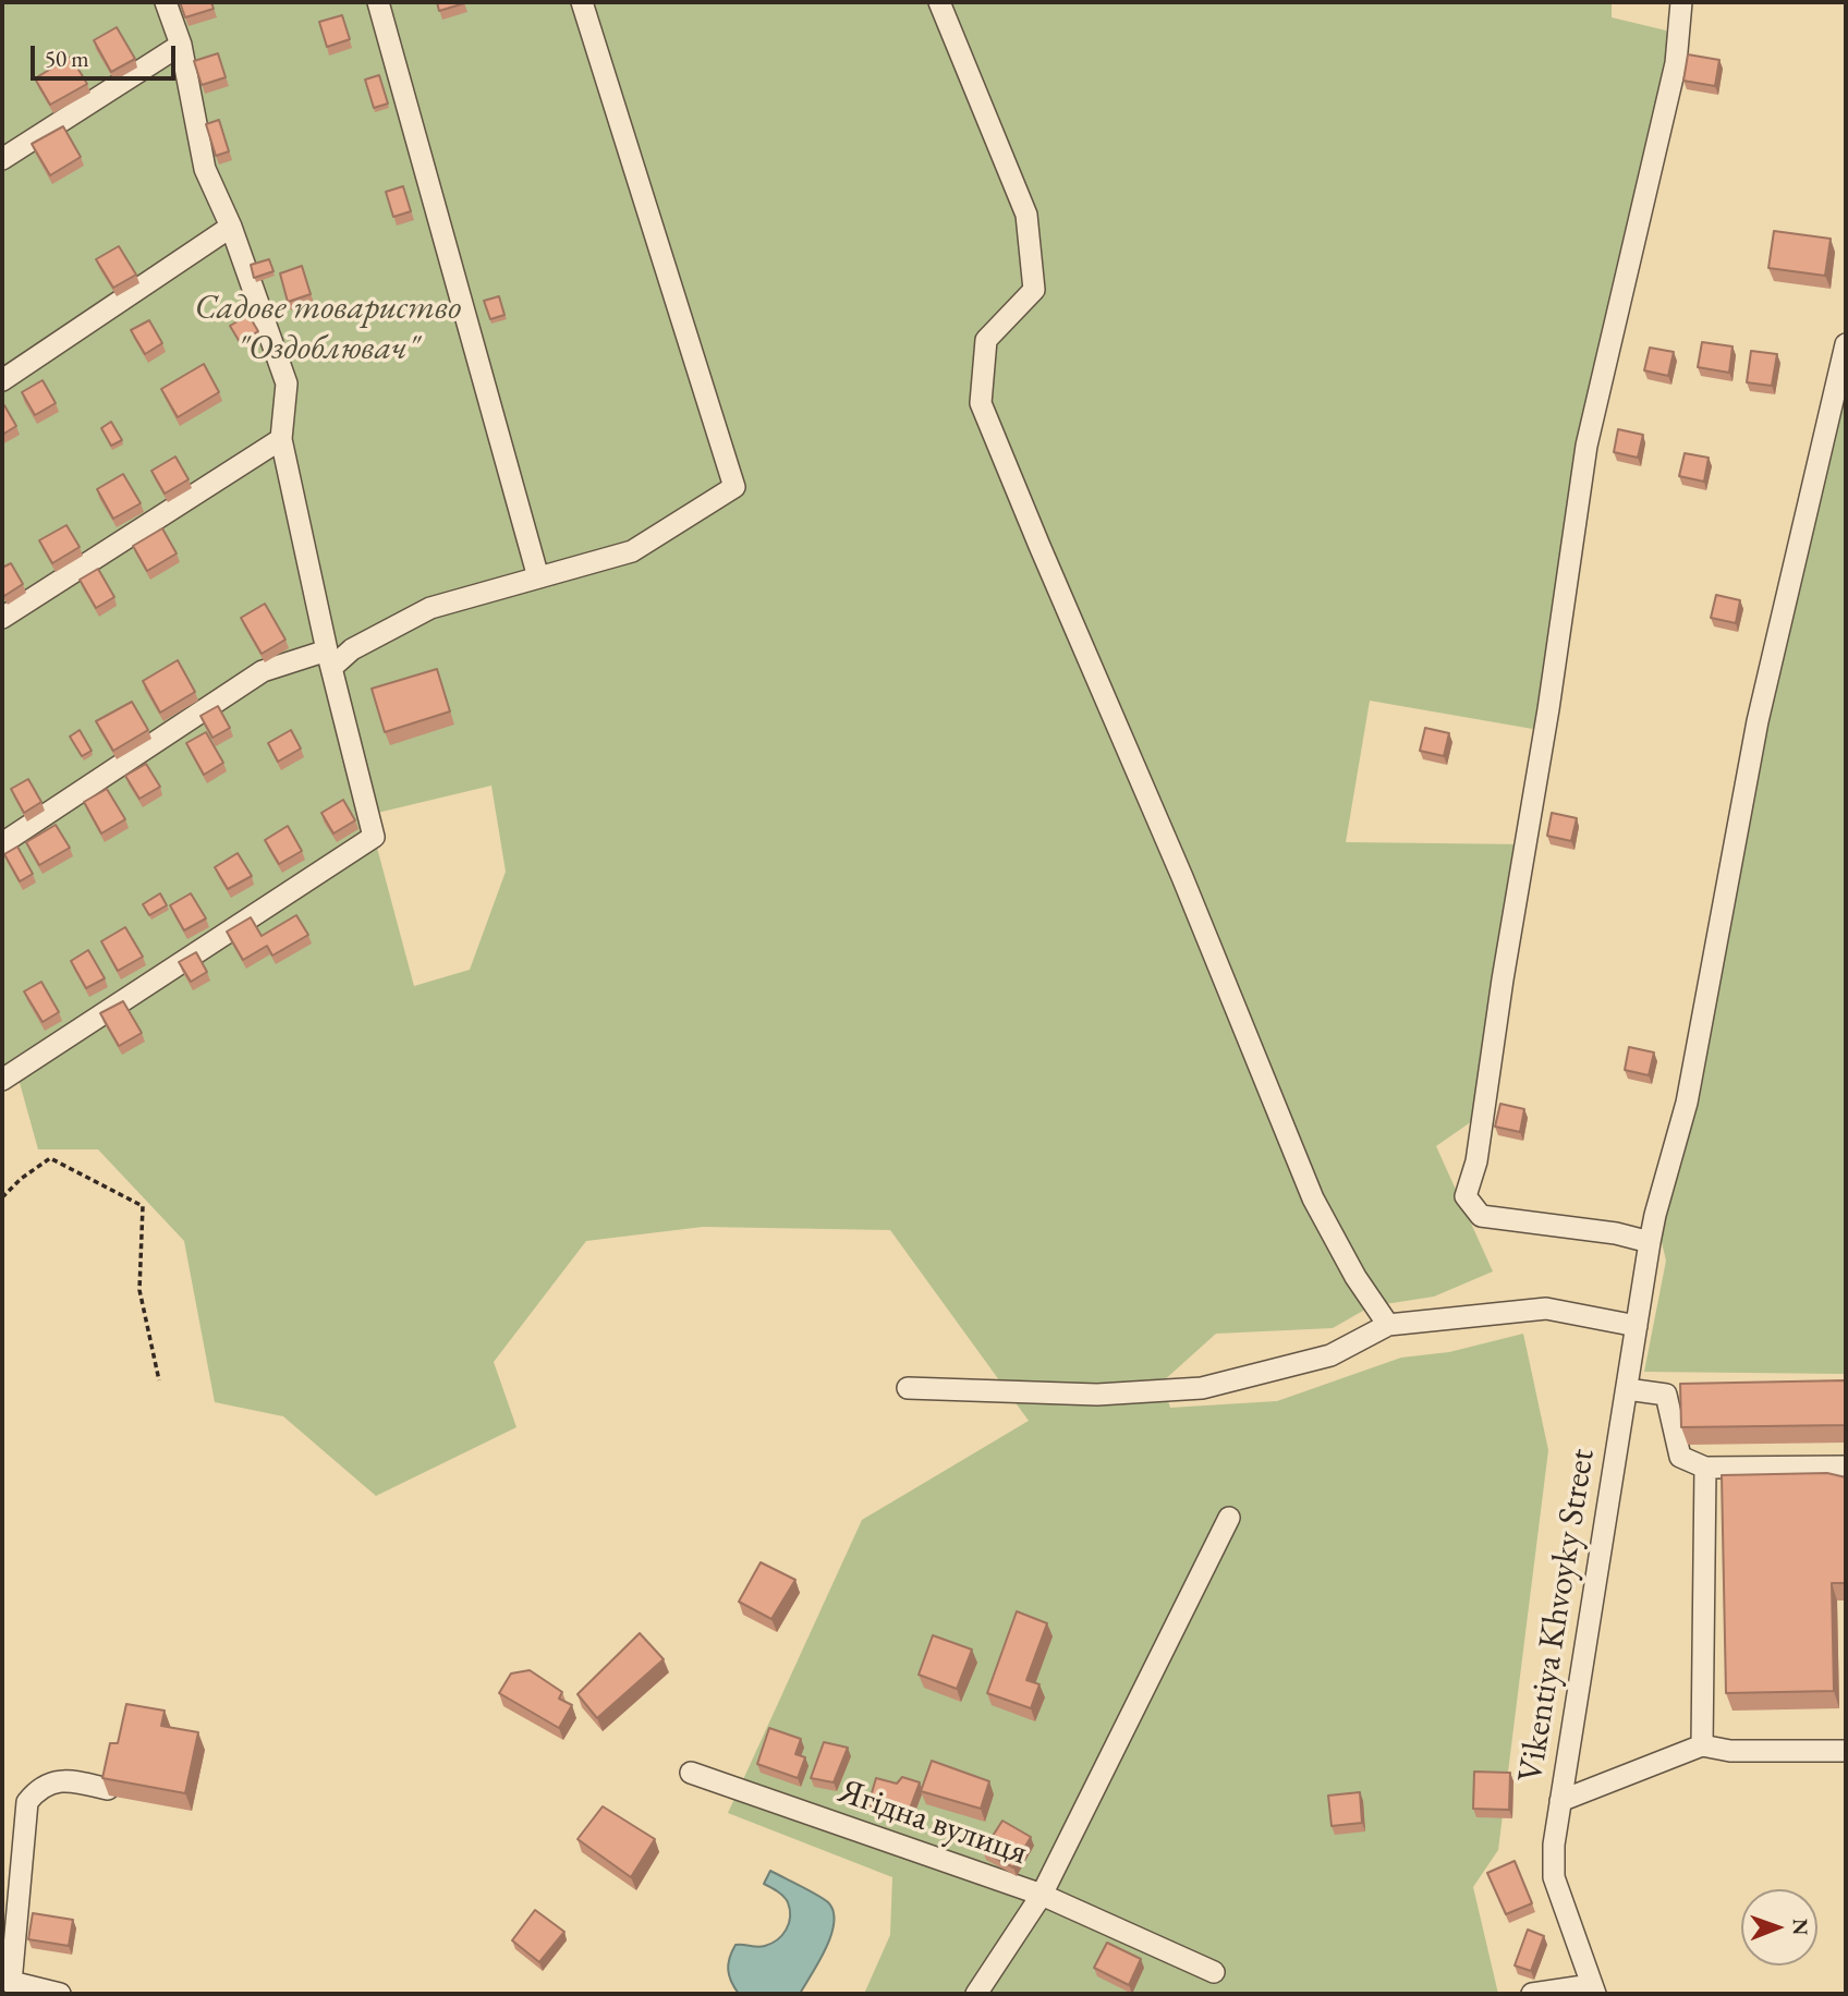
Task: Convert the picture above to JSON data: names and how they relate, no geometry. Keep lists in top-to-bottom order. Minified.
{"streets":{"street":["Vikentiya Khvoyky Street","Ягідна вулиця"]},"parks":["Садове товариство \"Оздоблювач\""],"scale_bar":"50 m","north":"right"}
